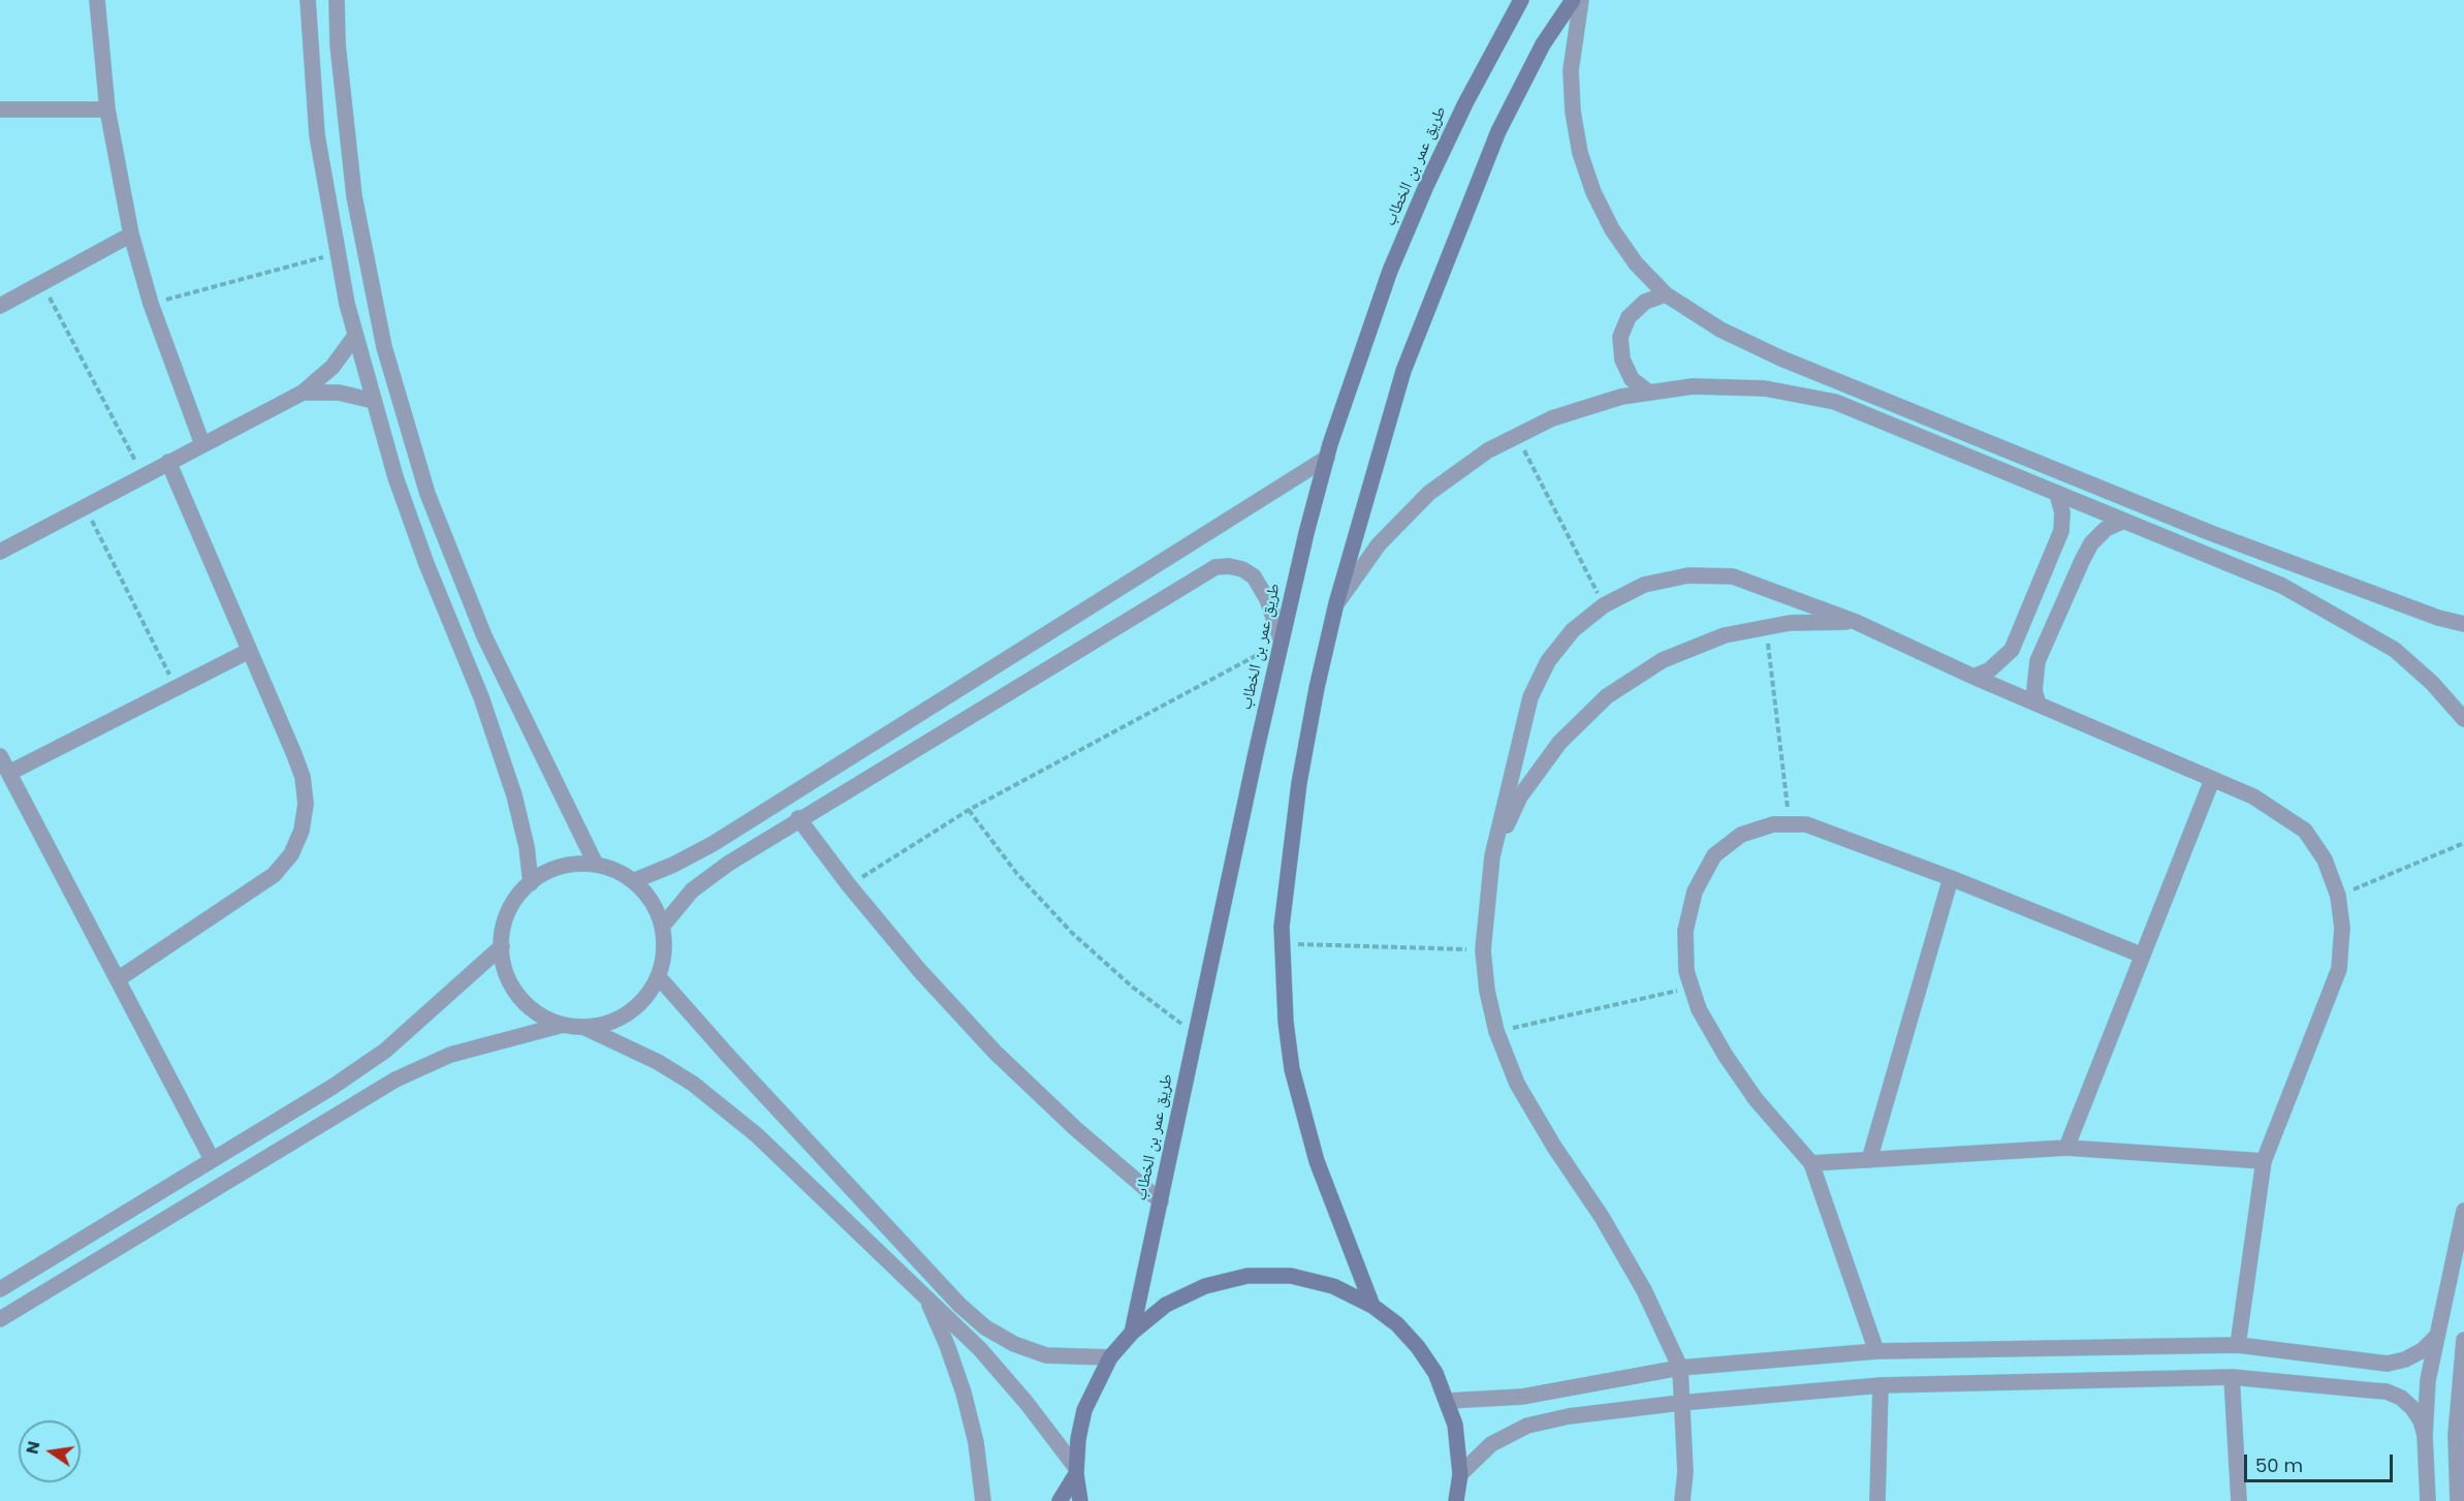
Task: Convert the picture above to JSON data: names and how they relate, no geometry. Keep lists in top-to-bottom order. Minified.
{"streets":{"street":["طريق عمر بن الخطاب"]},"scale_bar":"50 m","north":"left"}
